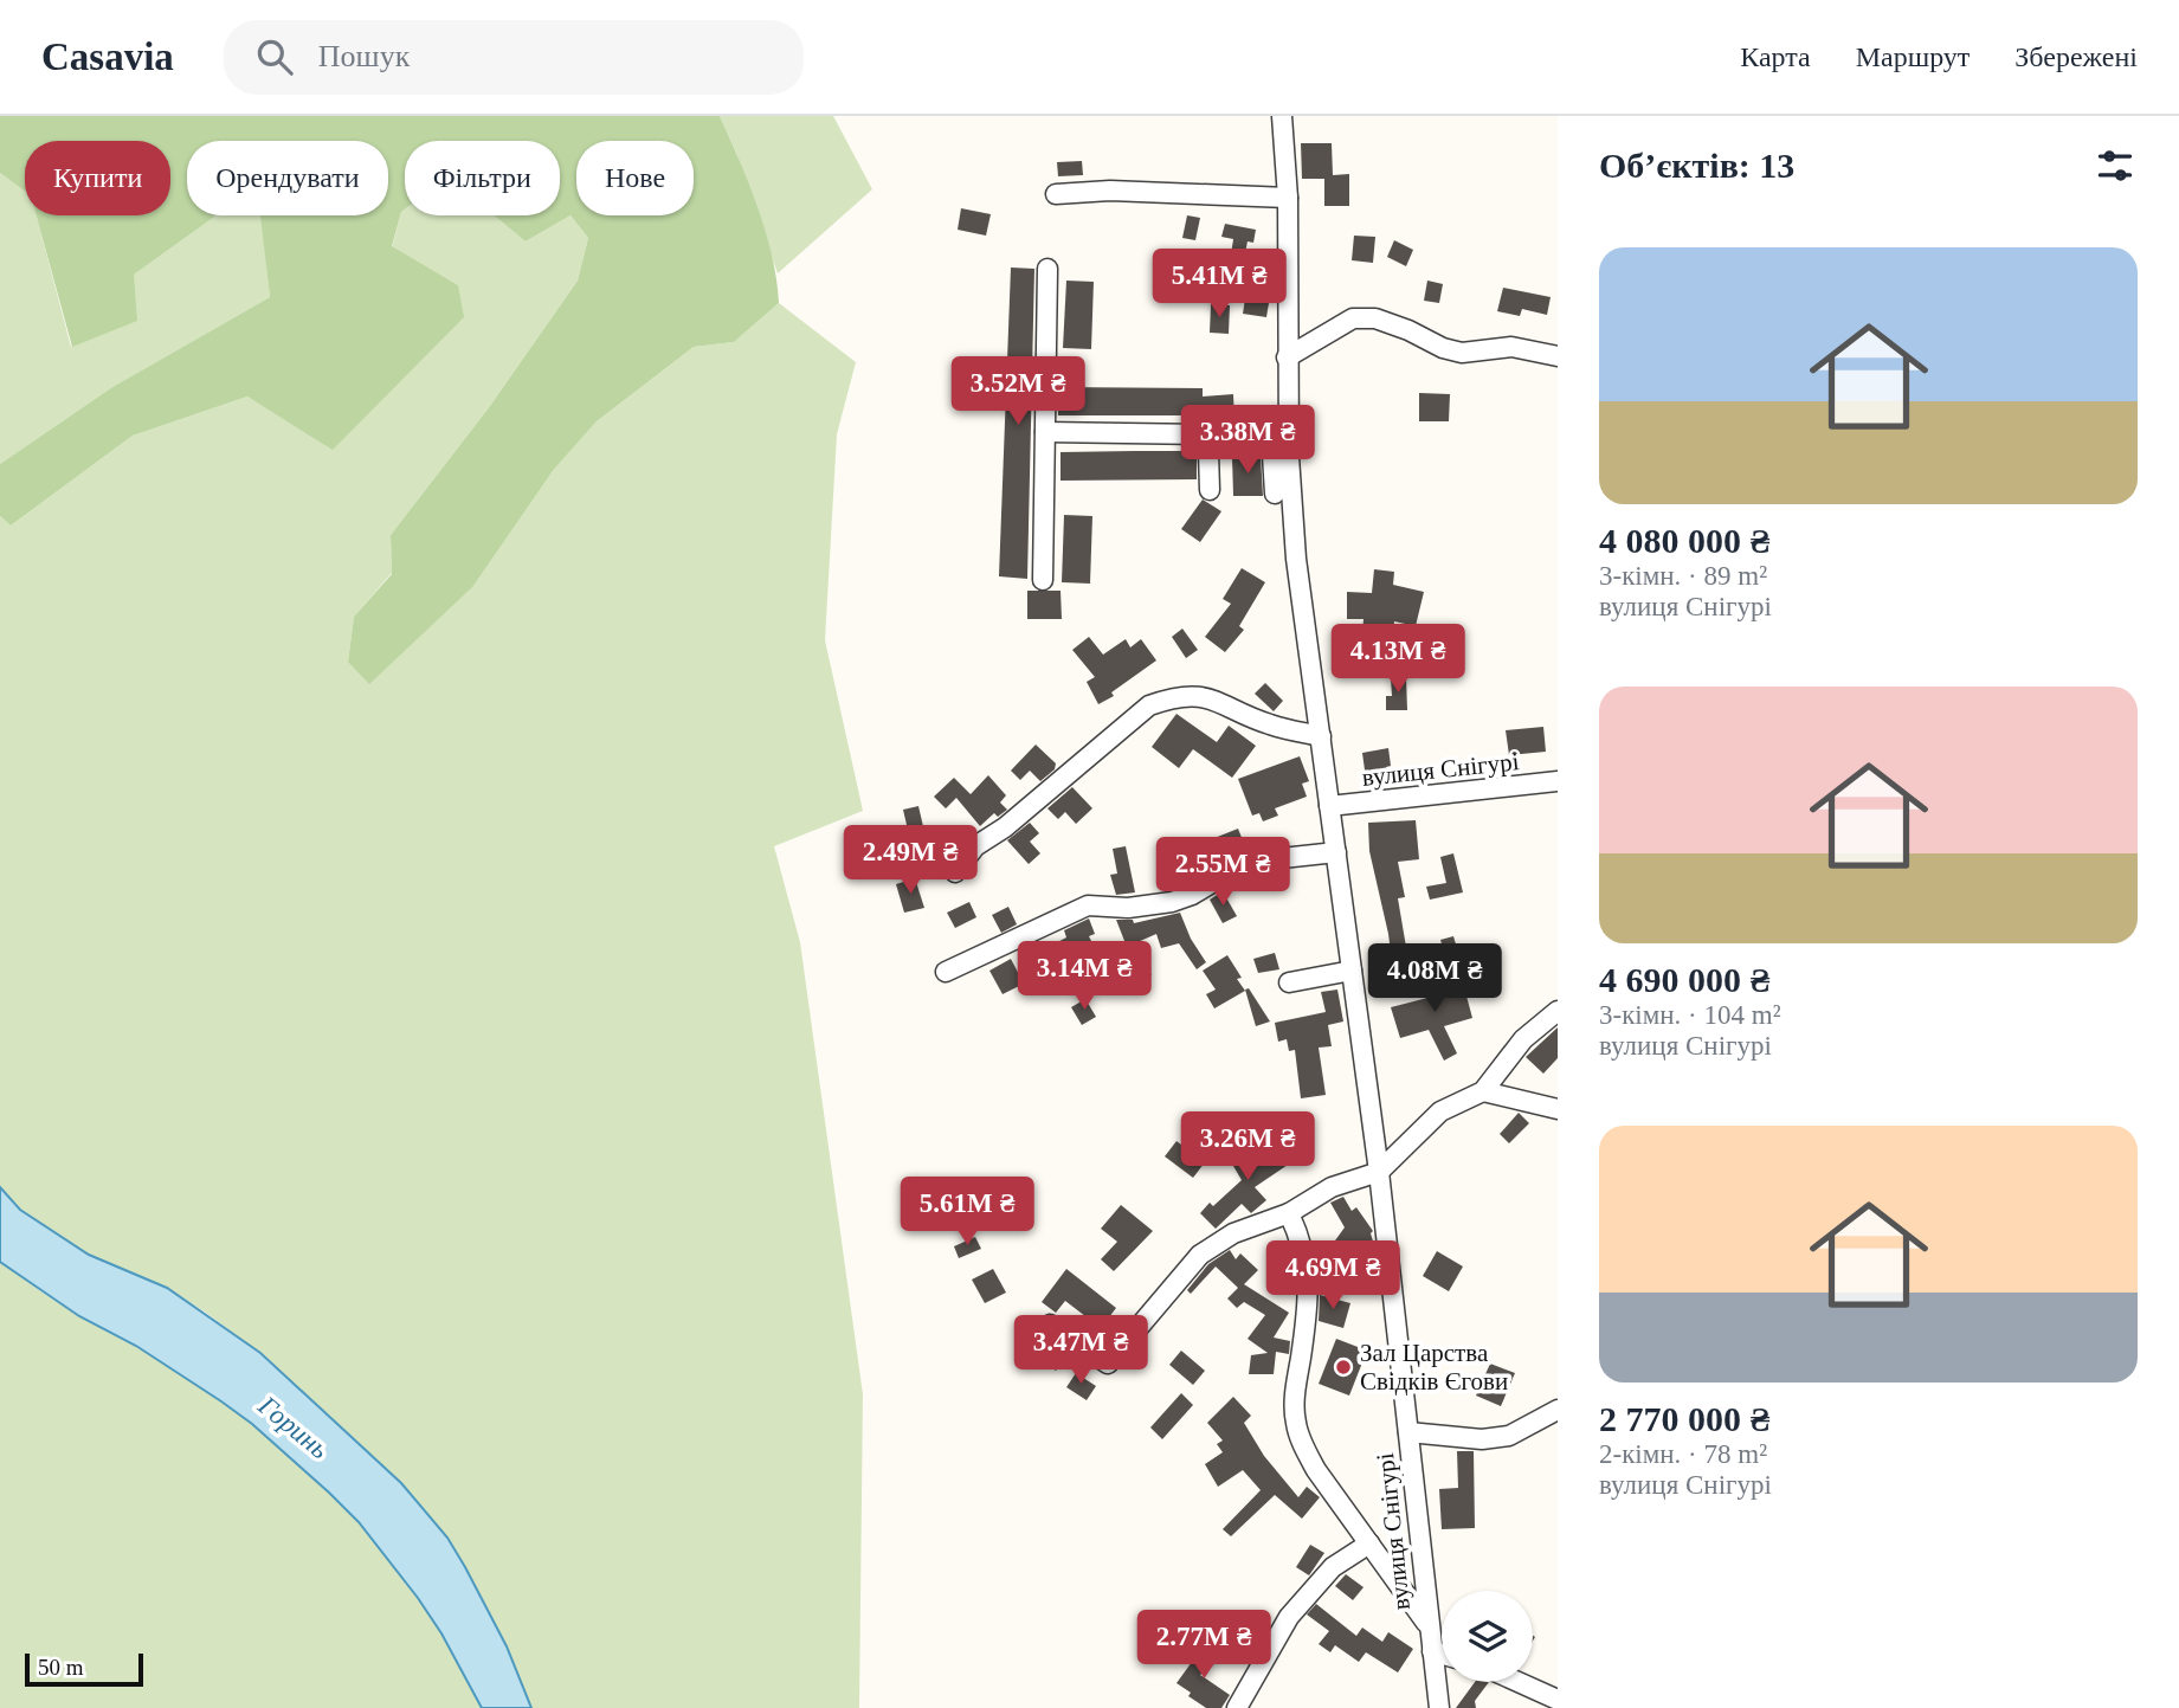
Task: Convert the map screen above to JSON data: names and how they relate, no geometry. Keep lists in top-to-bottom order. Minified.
{"streets":{"street":["вулиця Снігурі"]},"water":["Горинь"],"places":["Зал Царства Свідків Єгови"],"scale_bar":"50 m","page":{"header":"Casavia","search":"Пошук","nav":["Карта","Маршрут","Збережені"],"heading":"Об’єктів: 13","chip":["Купити","Орендувати","Фільтри","Нове"],"list":[{"name":"4 080 000 ₴","note":"3-кімн. · 89 m² · вулиця Снігурі"},{"name":"4 690 000 ₴","note":"3-кімн. · 104 m² · вулиця Снігурі"},{"name":"2 770 000 ₴","note":"2-кімн. · 78 m² · вулиця Снігурі"}],"price":["5.41M ₴","3.52M ₴","3.38M ₴","4.13M ₴","2.49M ₴","2.55M ₴","3.14M ₴","4.08M ₴","3.26M ₴","5.61M ₴","4.69M ₴","3.47M ₴","2.77M ₴"],"scale":"50 m"}}
